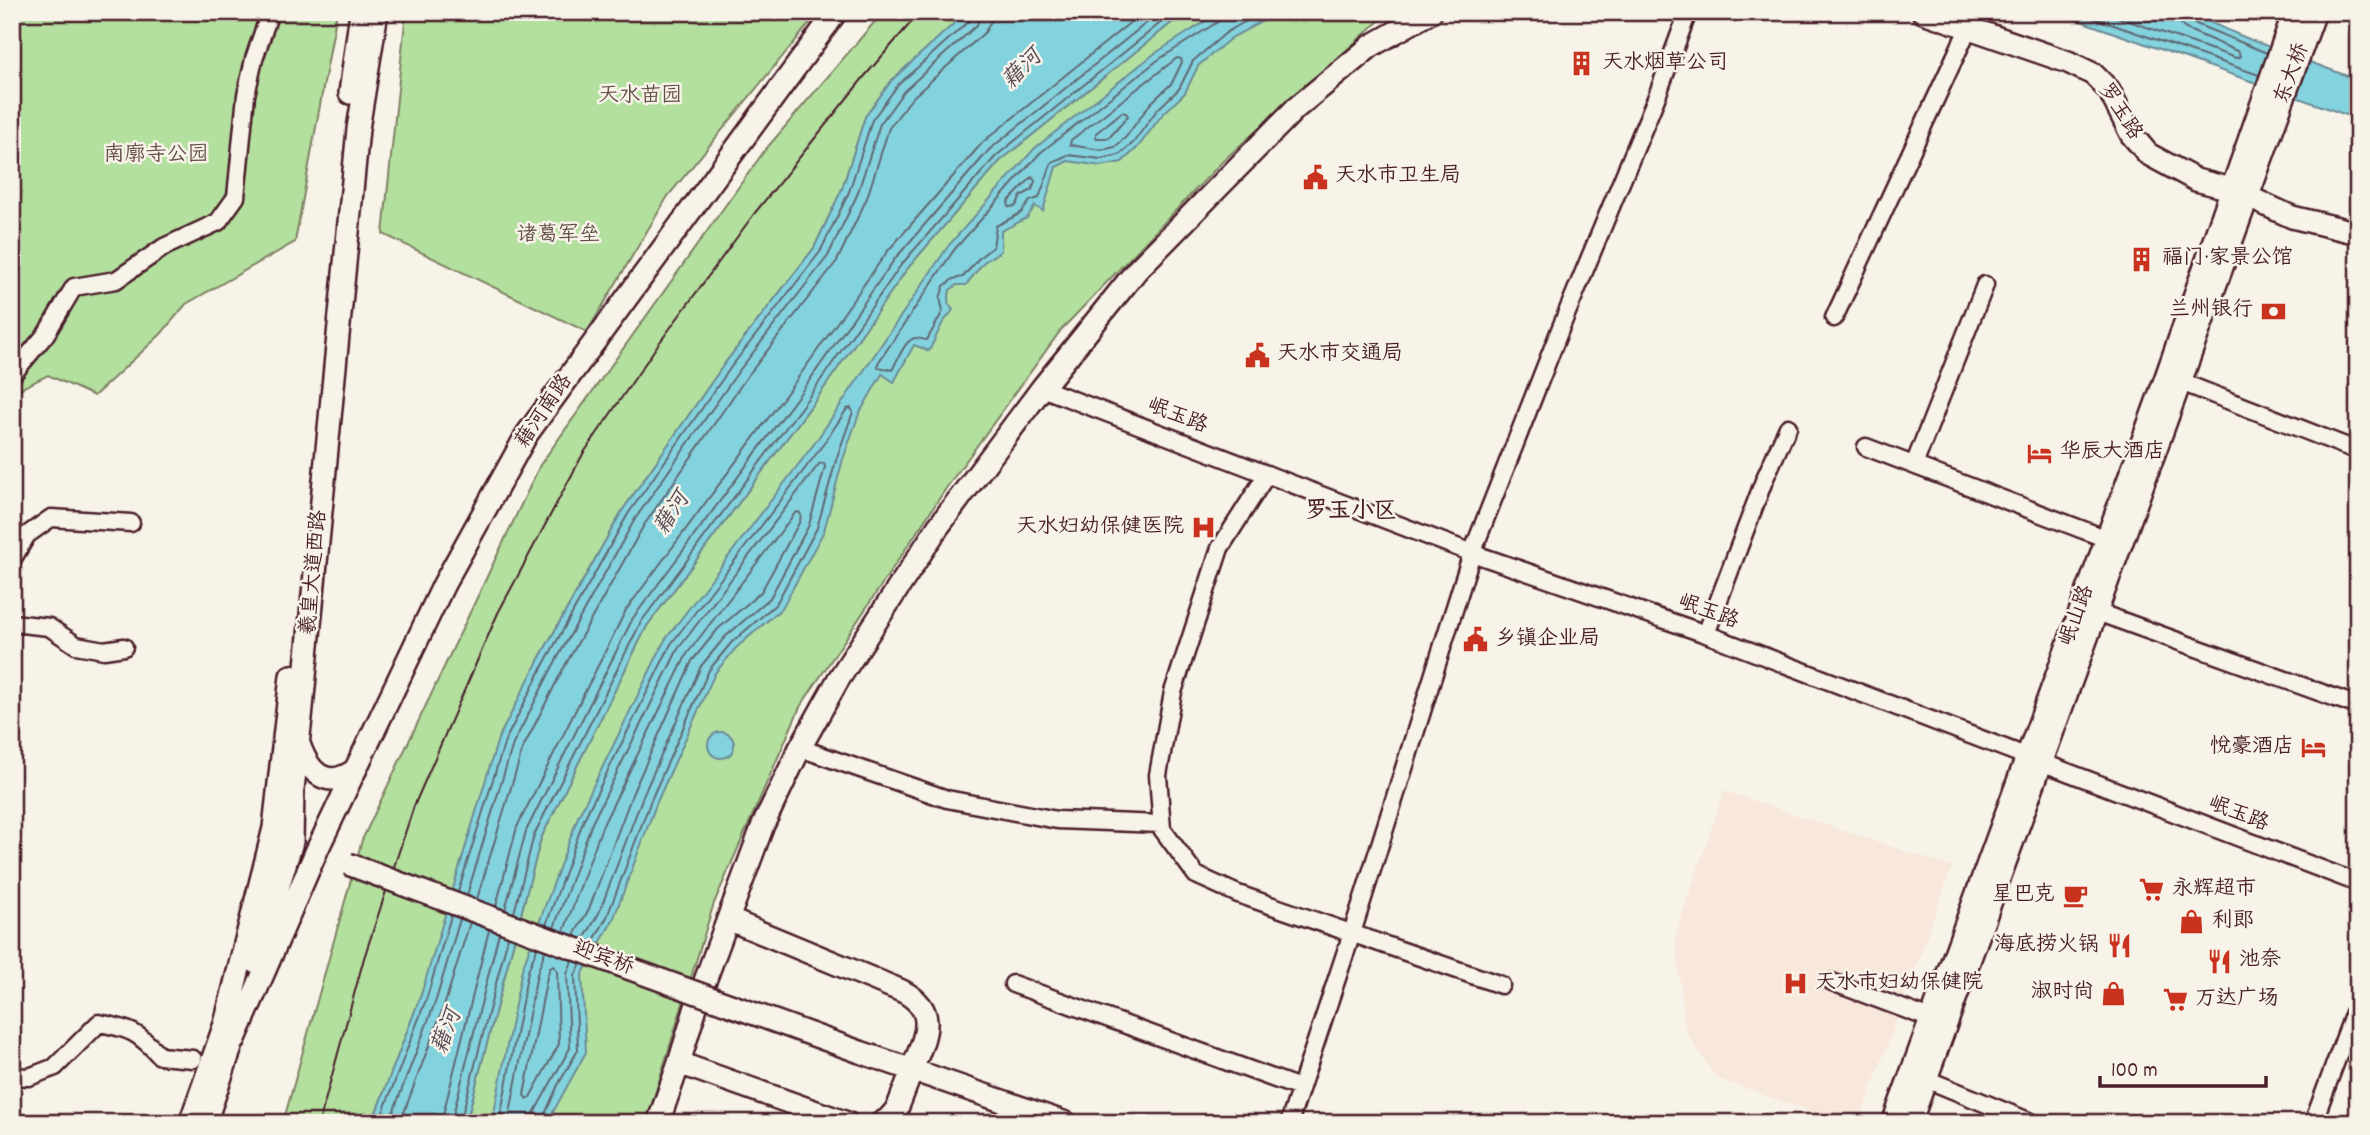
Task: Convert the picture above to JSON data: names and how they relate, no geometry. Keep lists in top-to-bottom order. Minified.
{"streets":{"main road":["东大桥","罗玉路","藉河南路","羲皇大道西路","岷山路","迎宾桥"],"street":["岷玉路"]},"crossings":[["东大桥","罗玉路"],["东大桥","岷山路"],["罗玉路","岷山路"],["藉河南路","羲皇大道西路"],["藉河南路","迎宾桥"],["岷玉路","岷山路"],["羲皇大道西路","迎宾桥"]],"districts":["罗玉小区"],"water":["藉河"],"parks":["天水苗园","南廓寺公园","诸葛军垒"],"places":{"building":["天水烟草公司","福门·家景公馆"],"public building":["天水市卫生局","天水市交通局","乡镇企业局"],"bank":["兰州银行"],"hotel":["华辰大酒店","悦豪酒店"],"hospital":["天水妇幼保健医院","天水市妇幼保健院"],"supermarket":["永辉超市","万达广场"],"cafe":["星巴克"],"shop":["利郎","淑时尚"],"restaurant":["海底捞火锅","池奈"]},"scale_bar":"100 m"}
